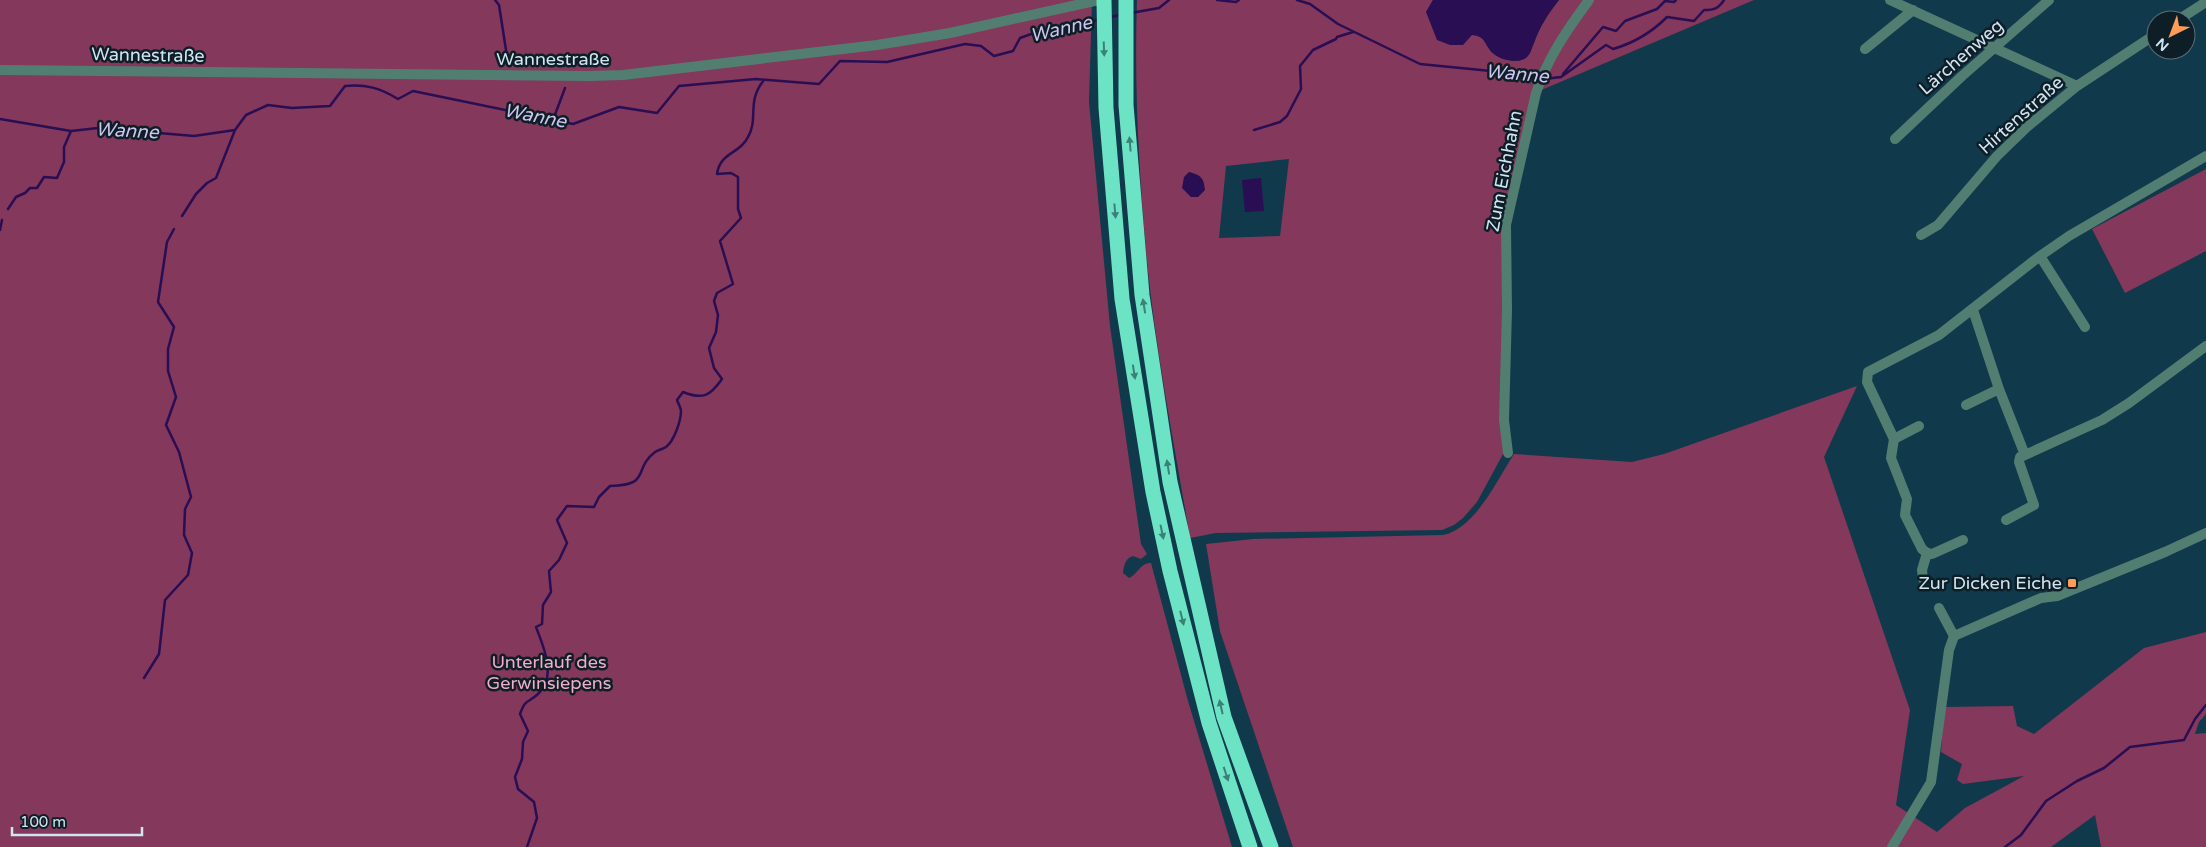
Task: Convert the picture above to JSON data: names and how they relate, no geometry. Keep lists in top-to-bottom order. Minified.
{"streets":{"street":["Wannestraße","Lärchenweg","Hirtenstraße","Zum Eichhahn"]},"water":["Wanne"],"parks":["Unterlauf des Gerwinsiepens"],"places":{"transit":["Zur Dicken Eiche"]},"scale_bar":"100 m","north":"bottom left"}
